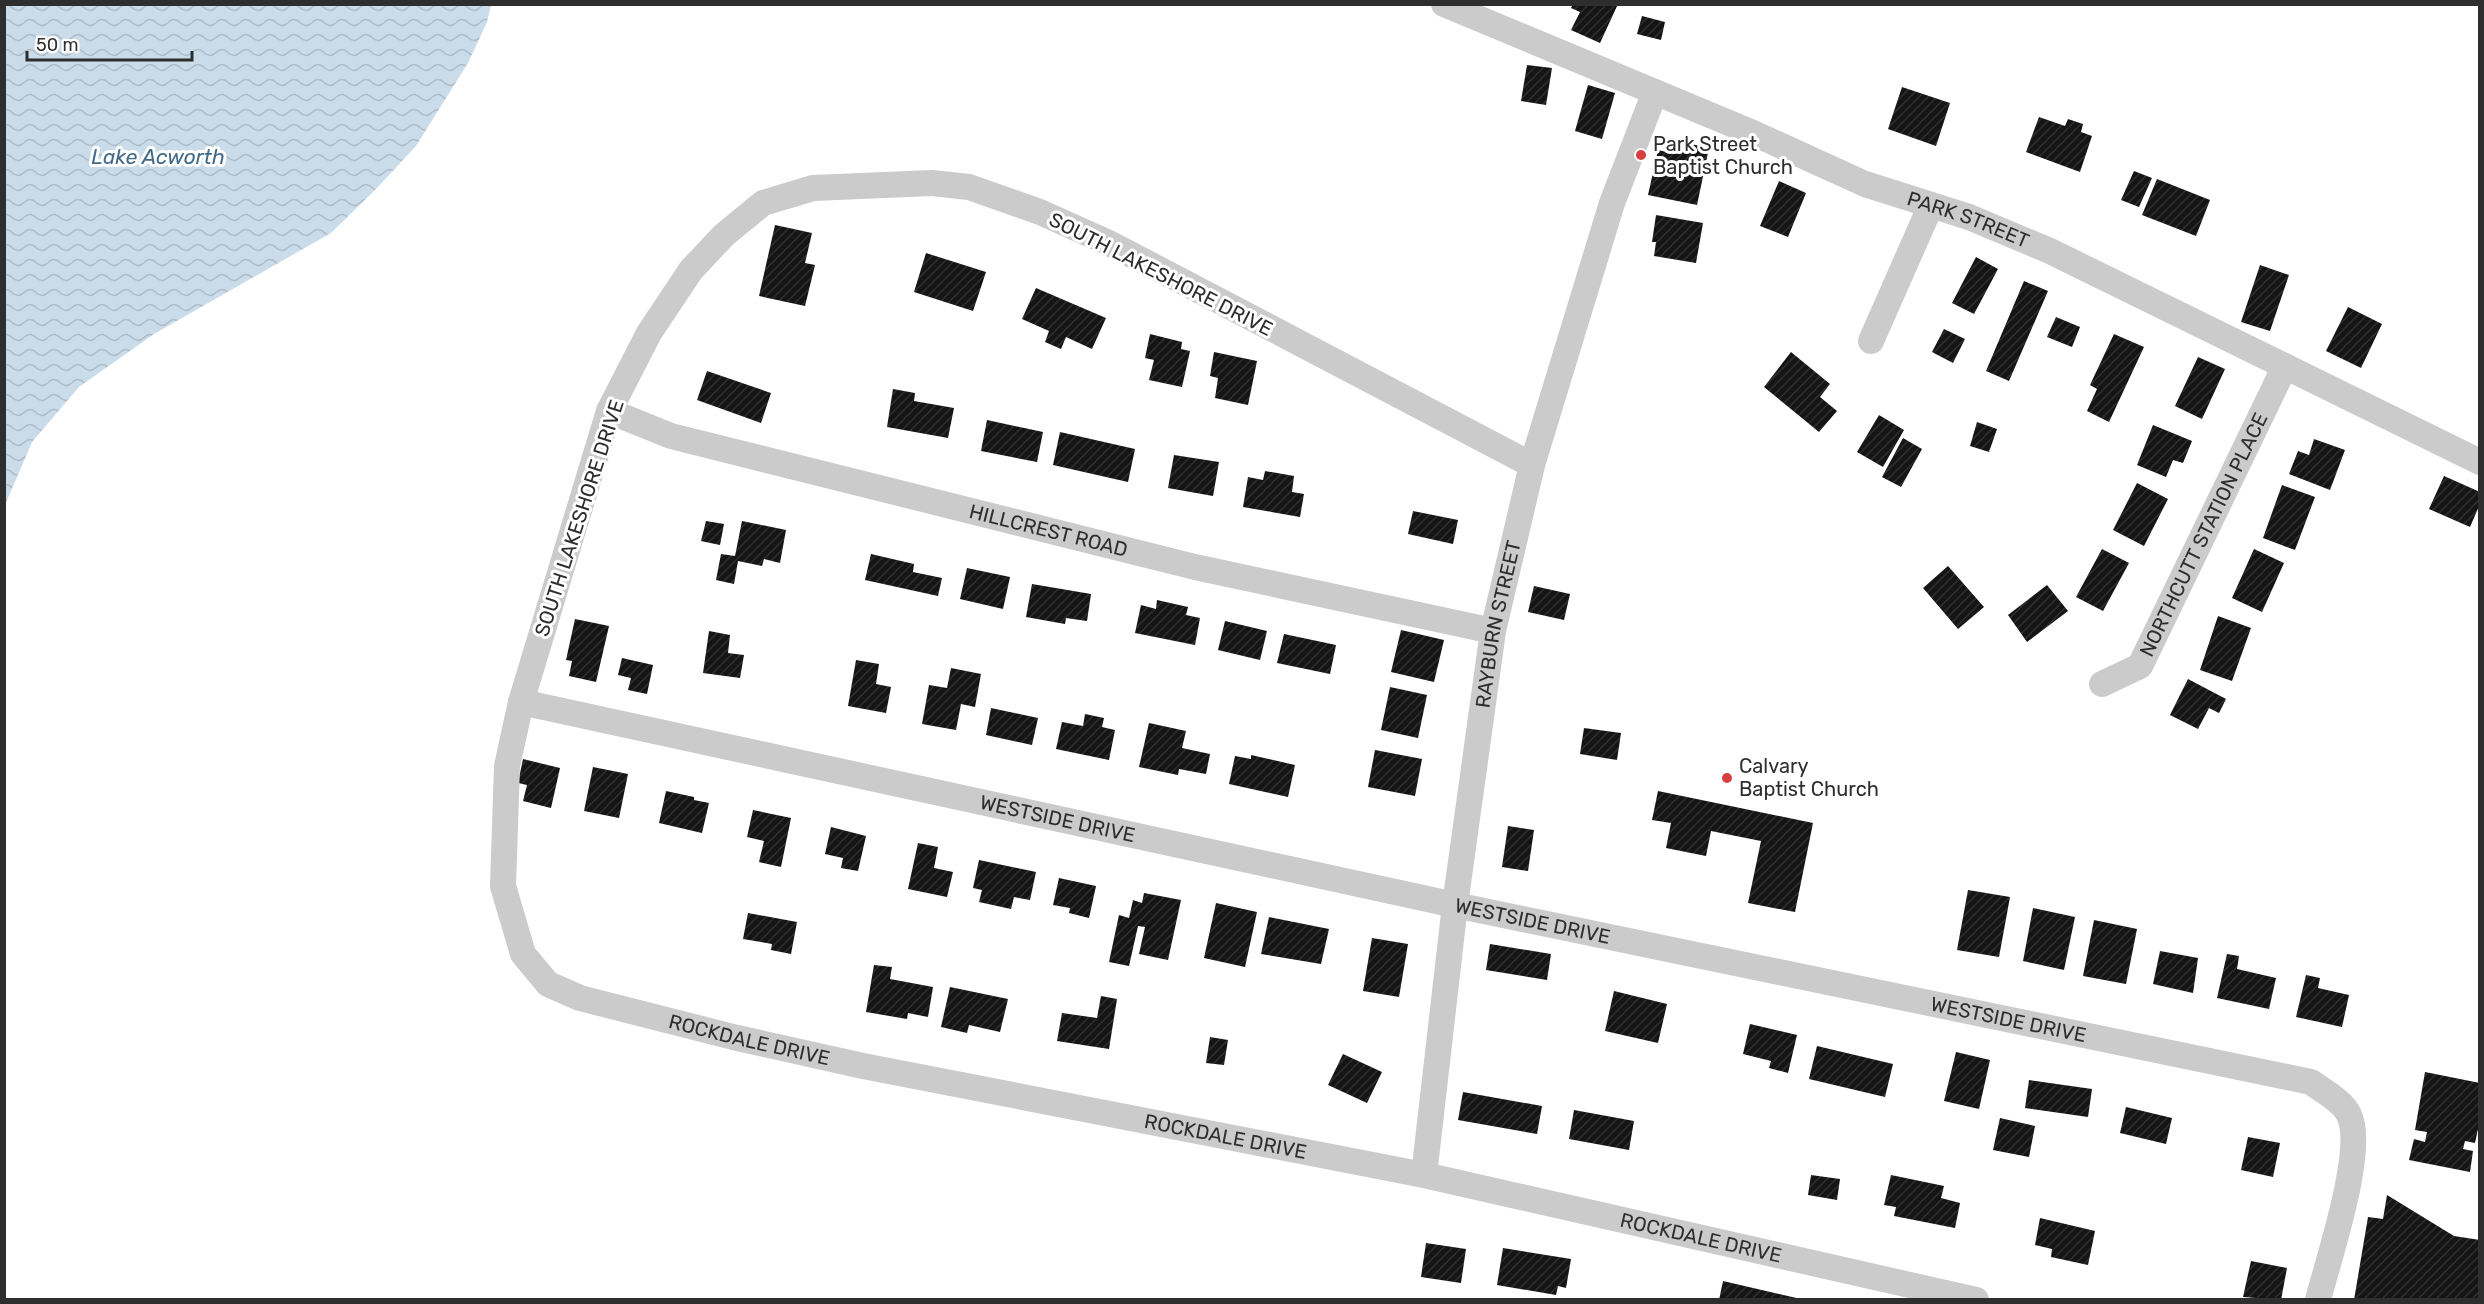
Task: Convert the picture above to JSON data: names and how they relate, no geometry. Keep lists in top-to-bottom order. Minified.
{"streets":{"street":["PARK STREET","SOUTH LAKESHORE DRIVE","HILLCREST ROAD","NORTHCUTT STATION PLACE","RAYBURN STREET","WESTSIDE DRIVE","ROCKDALE DRIVE"]},"crossings":[["PARK STREET","NORTHCUTT STATION PLACE"],["PARK STREET","RAYBURN STREET"],["SOUTH LAKESHORE DRIVE","HILLCREST ROAD"],["SOUTH LAKESHORE DRIVE","RAYBURN STREET"],["SOUTH LAKESHORE DRIVE","WESTSIDE DRIVE"],["SOUTH LAKESHORE DRIVE","ROCKDALE DRIVE"],["HILLCREST ROAD","RAYBURN STREET"],["RAYBURN STREET","WESTSIDE DRIVE"],["RAYBURN STREET","ROCKDALE DRIVE"]],"water":["Lake Acworth"],"places":["Park Street Baptist Church","Calvary Baptist Church"],"scale_bar":"50 m"}
